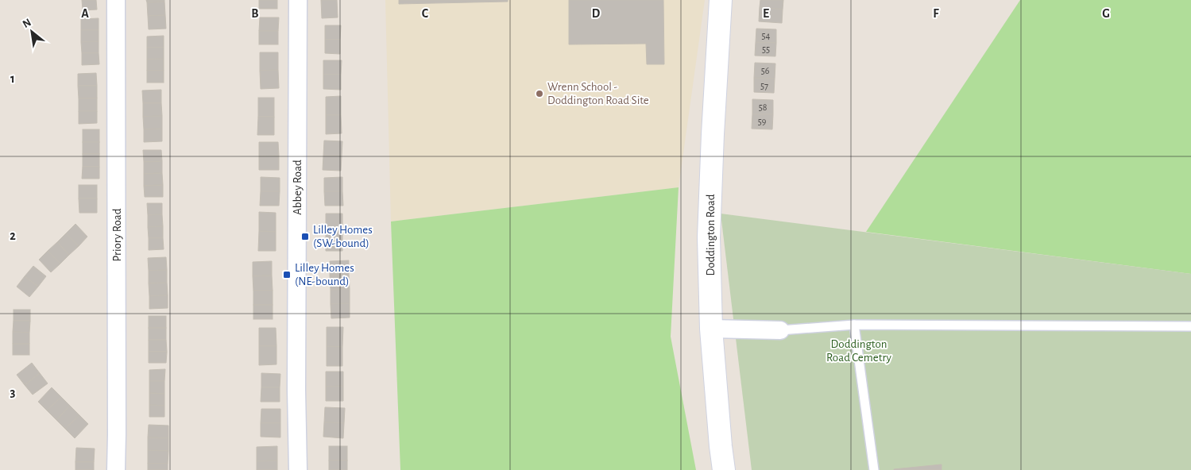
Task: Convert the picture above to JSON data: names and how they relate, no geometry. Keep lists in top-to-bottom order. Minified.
{"streets":{"street":["Abbey Road","Priory Road","Doddington Road"]},"parks":["Doddington Road Cemetry"],"places":{"other":["Wrenn School - Doddington Road Site"],"transit":["Lilley Homes (SW-bound)","Lilley Homes (NE-bound)"]},"house_numbers":["54","55","56","57","58","59"],"north":"top left","grid":{"columns":["A","B","C","D","E","F","G"],"rows":["1","2","3"]}}
